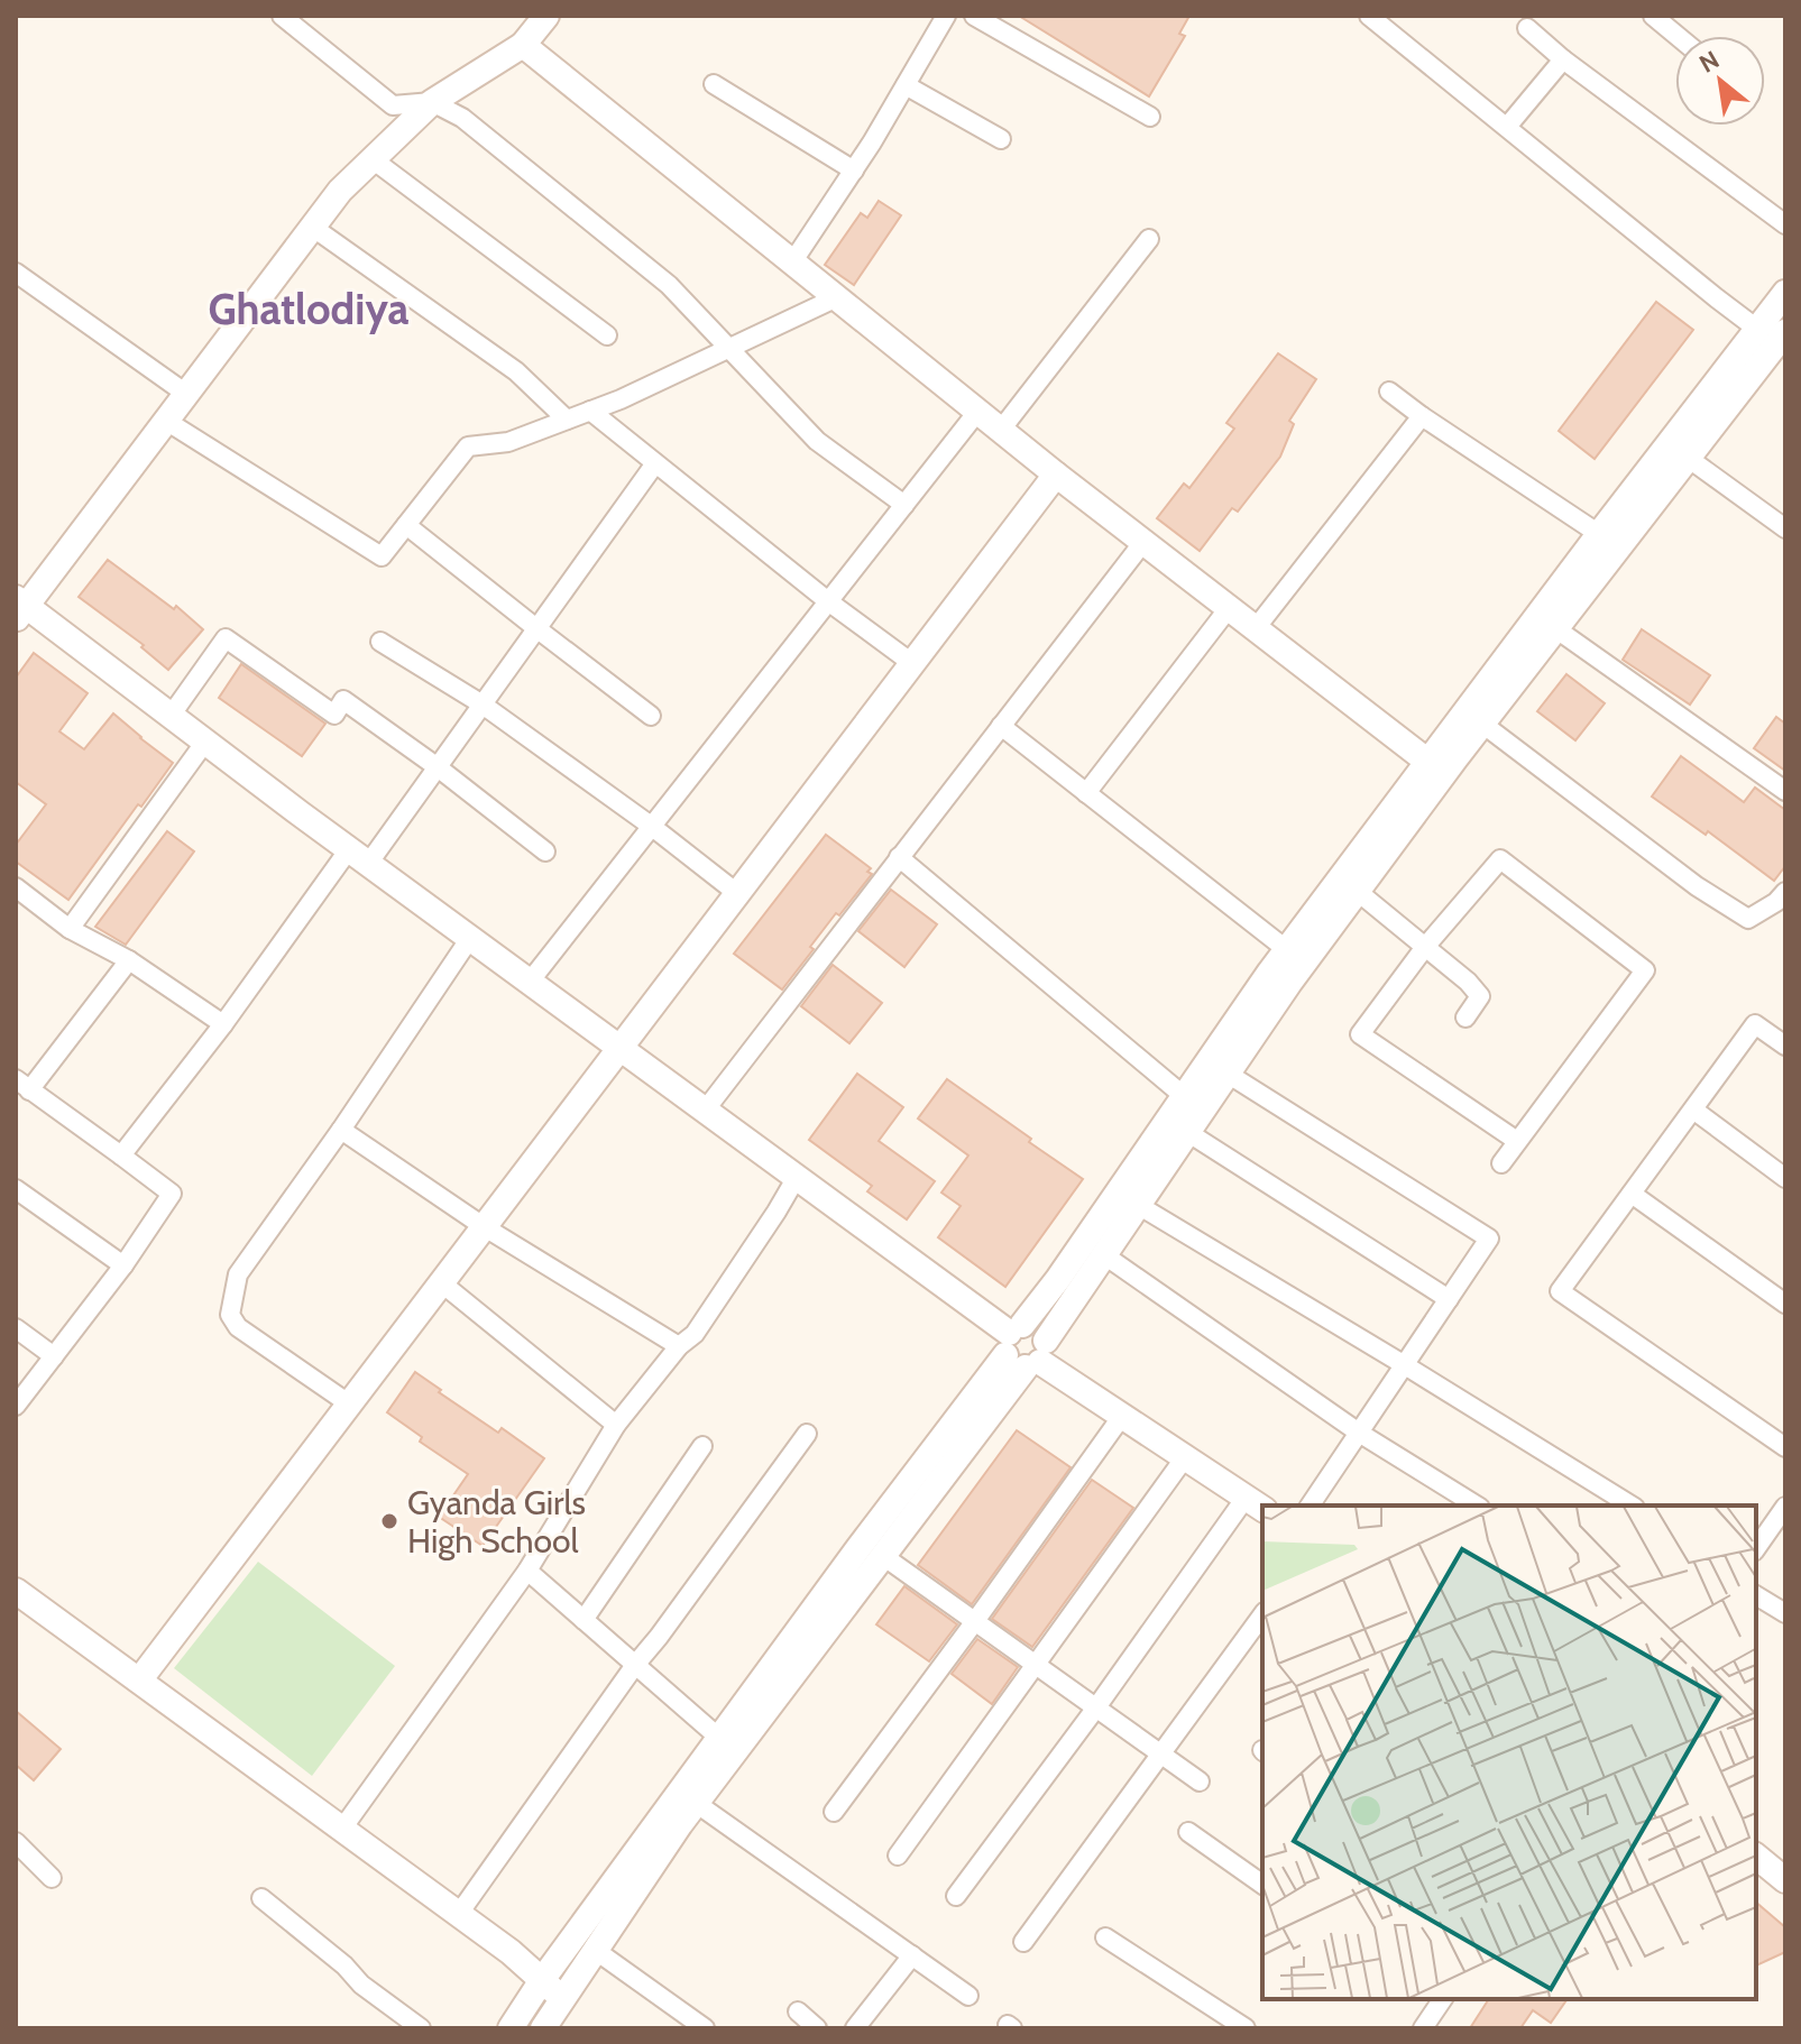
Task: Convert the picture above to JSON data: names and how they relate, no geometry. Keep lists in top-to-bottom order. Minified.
{"districts":["Ghatlodiya"],"places":["Gyanda Girls High School"],"north":"top left"}
